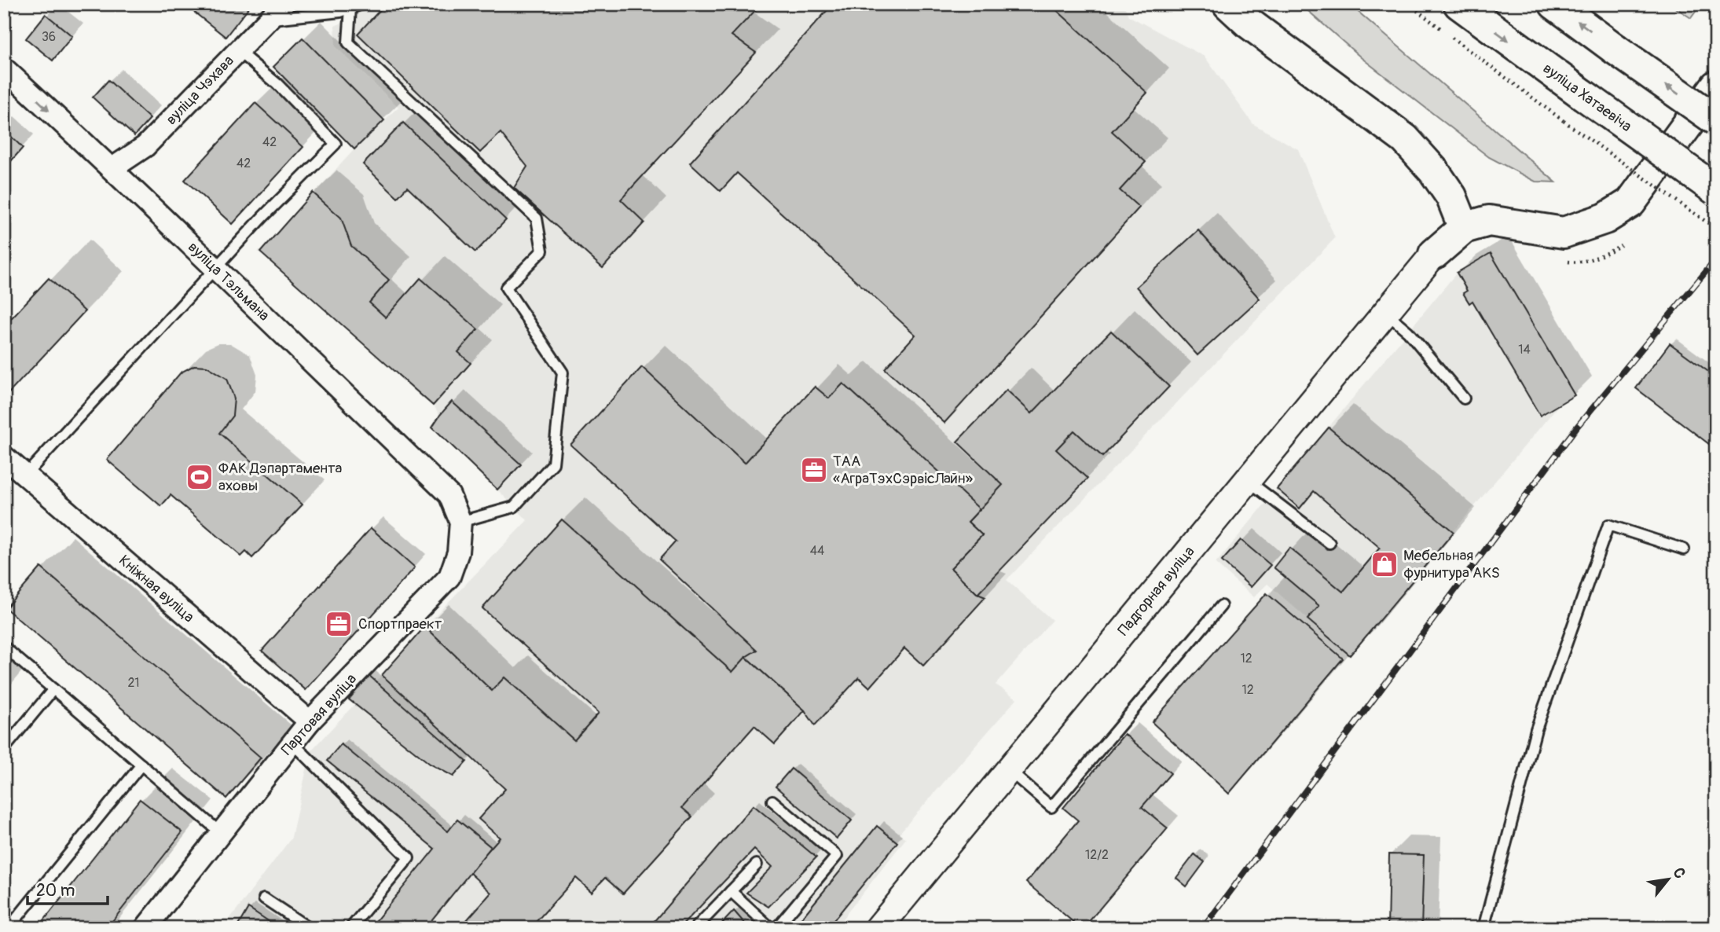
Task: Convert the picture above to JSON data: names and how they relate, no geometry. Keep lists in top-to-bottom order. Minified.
{"streets":{"main road":["вуліца Хатаевіча"],"street":["вуліца Чэхава","вуліца Тэльмана","Кніжная вуліца","Падгорная вуліца","Партовая вуліца"]},"crossings":[["вуліца Чэхава","вуліца Тэльмана"],["вуліца Тэльмана","Партовая вуліца"],["Кніжная вуліца","Партовая вуліца"]],"places":{"office":["ТАА «АграТэхСэрвісЛайн»","Спортпраект"],"sports":["ФАК Дэпартамента аховы"],"shop":["Мебельная фурнитура AKS"]},"house_numbers":["36","42","42","14","44","12","21","12","12/2"],"scale_bar":"20 m","north":"top right"}
